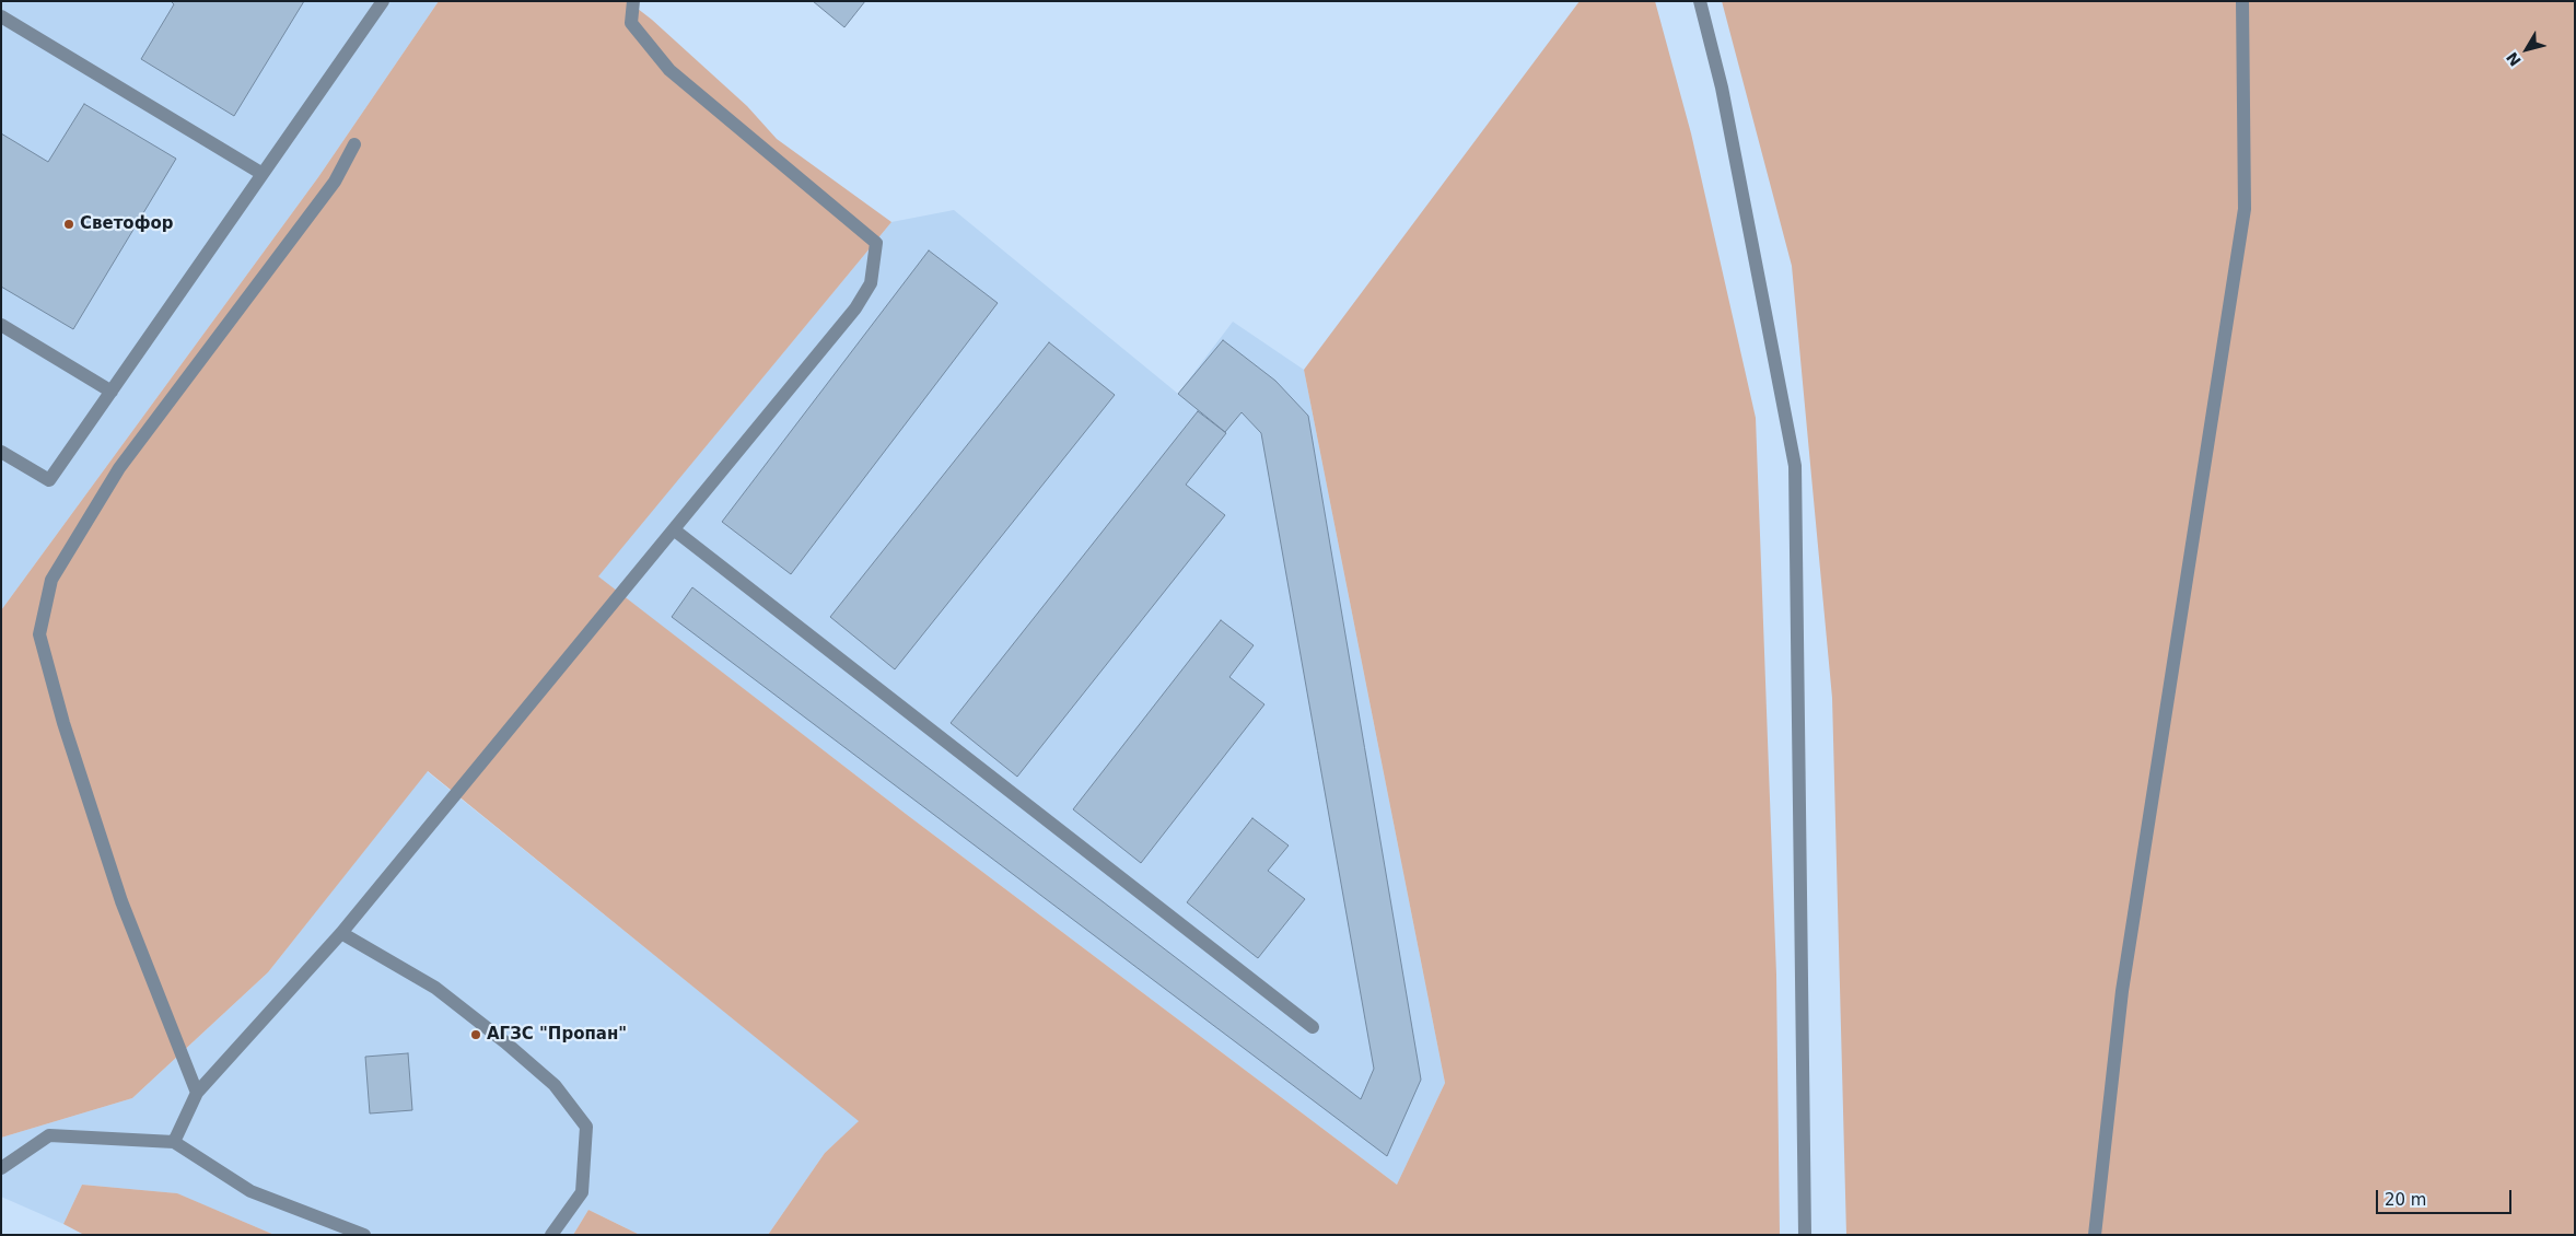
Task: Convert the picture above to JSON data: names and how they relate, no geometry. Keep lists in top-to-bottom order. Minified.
{"places":["Светофор","АГЗС \"Пропан\""],"scale_bar":"20 m","north":"bottom left"}
